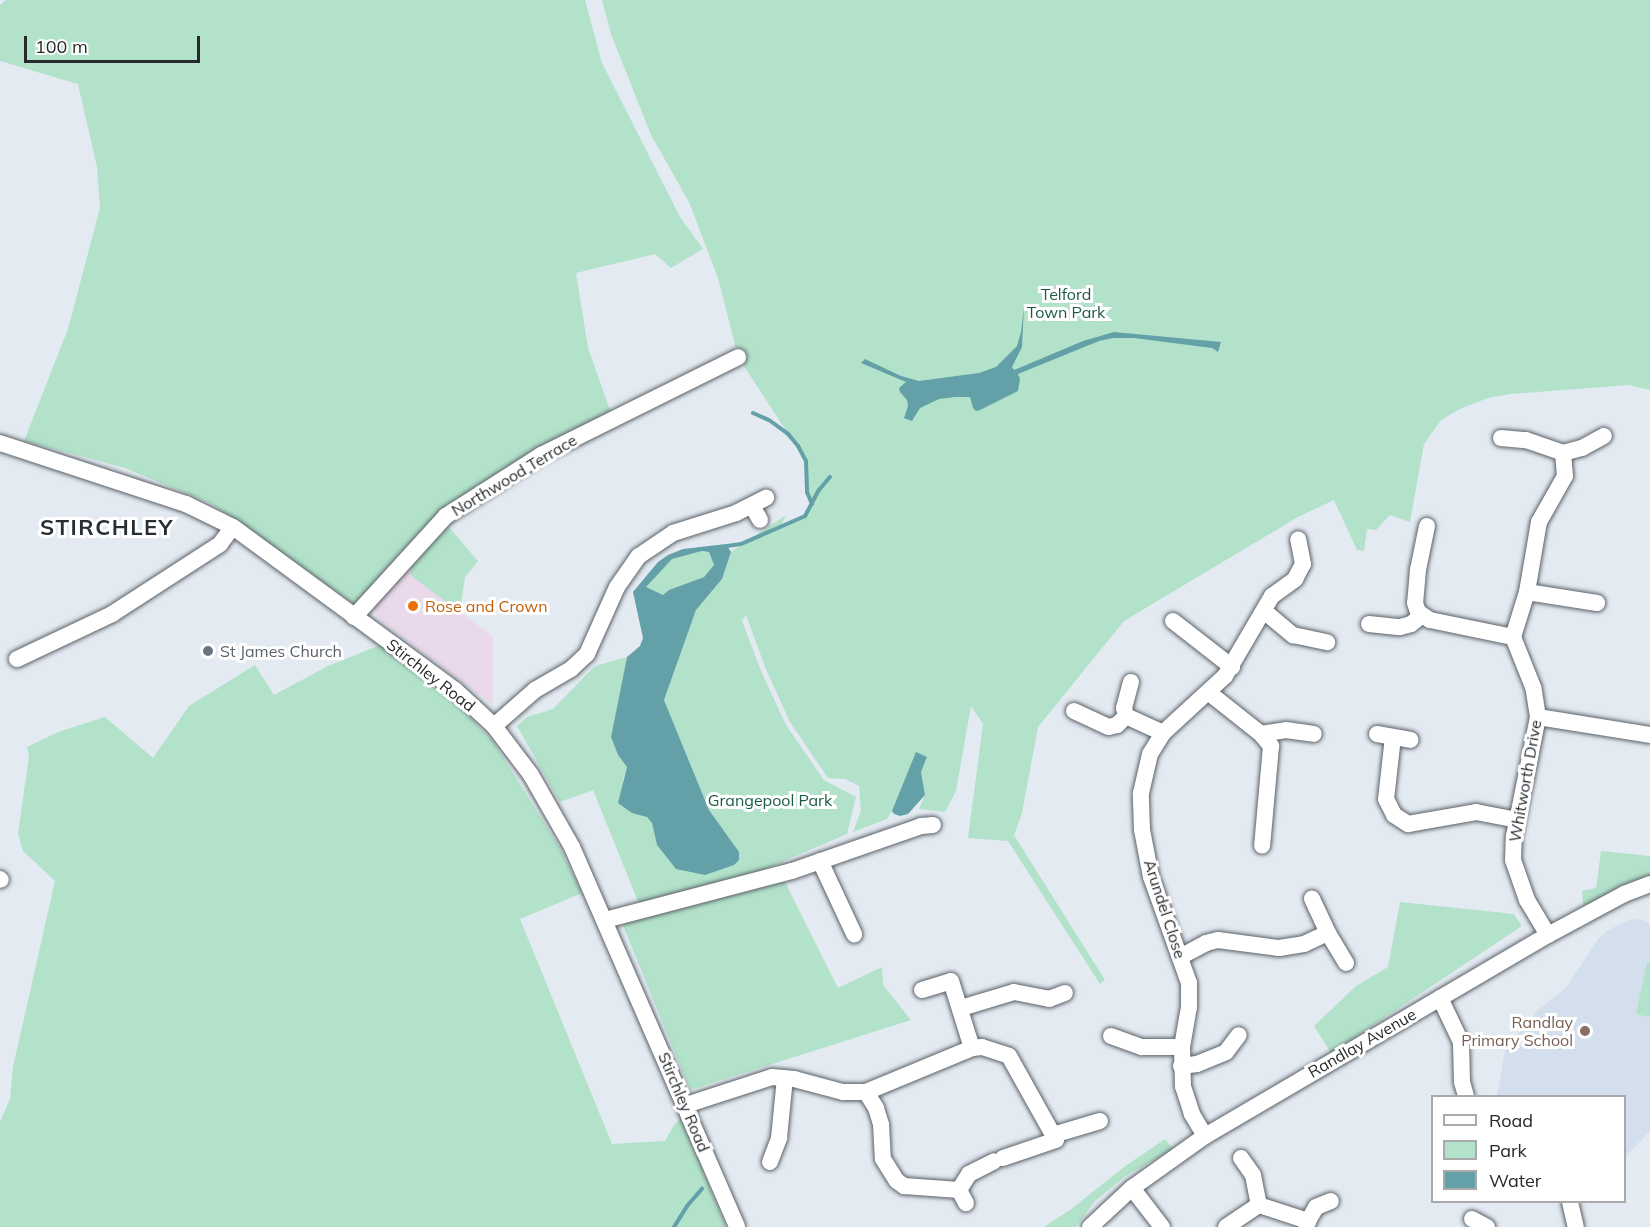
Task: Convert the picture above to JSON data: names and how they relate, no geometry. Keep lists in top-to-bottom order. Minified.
{"streets":{"street":["Northwood Terrace","Stirchley Road","Whitworth Drive","Arundel Close","Randlay Avenue"]},"crossings":[["Northwood Terrace","Stirchley Road"],["Whitworth Drive","Randlay Avenue"],["Arundel Close","Randlay Avenue"]],"districts":["STIRCHLEY"],"parks":["Telford Town Park","Grangepool Park"],"places":["Rose and Crown","St James Church","Randlay Primary School"],"legend":["Road","Park","Water"],"scale_bar":"100 m"}
